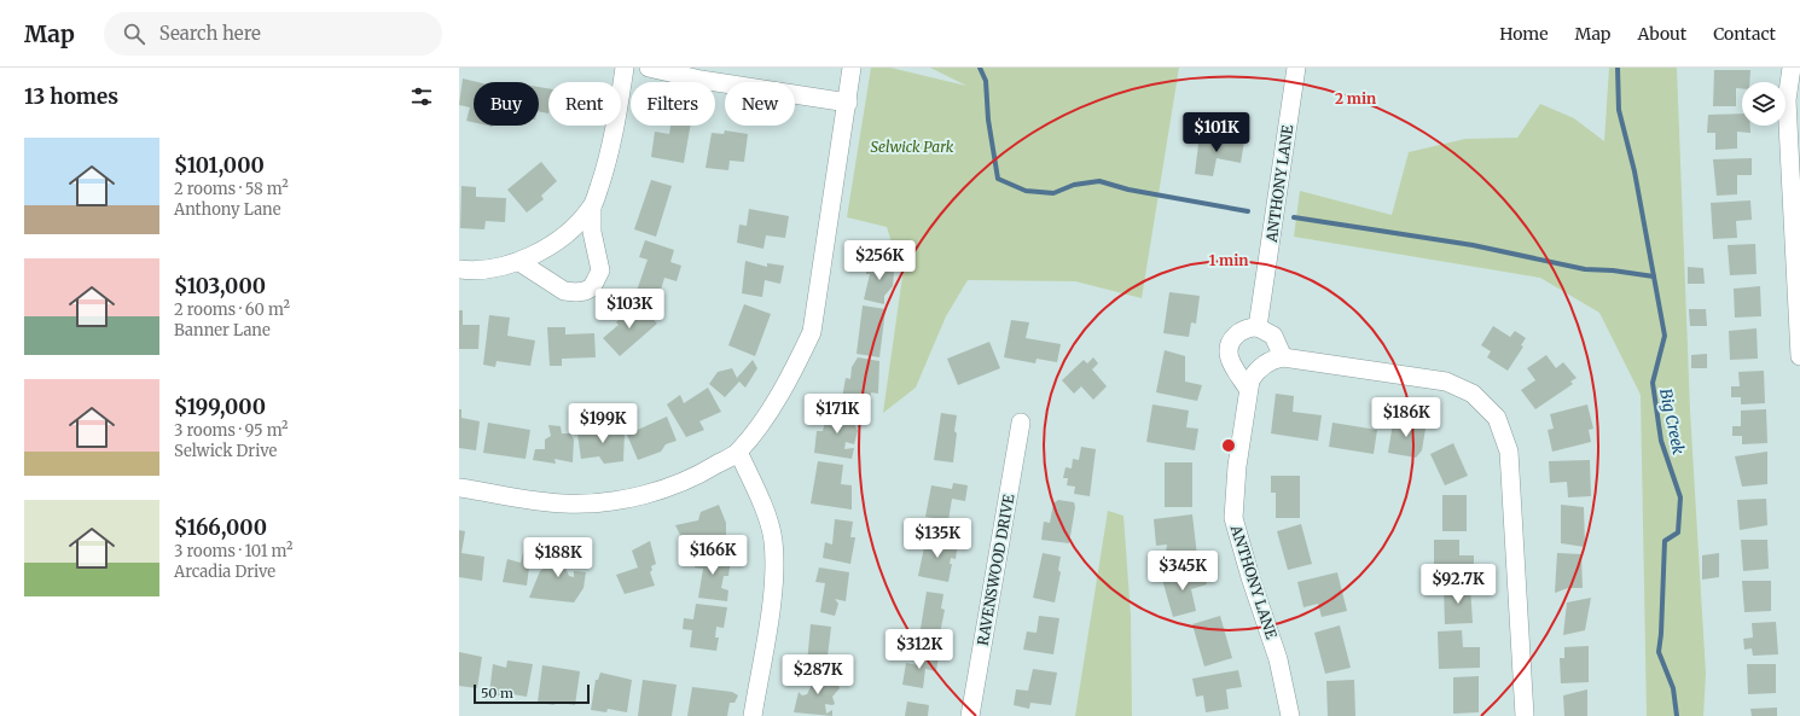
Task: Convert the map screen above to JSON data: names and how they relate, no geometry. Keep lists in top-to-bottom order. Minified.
{"streets":{"street":["ANTHONY LANE","RAVENSWOOD DRIVE"]},"water":["Big Creek"],"parks":["Selwick Park"],"scale_bar":"50 m","page":{"header":"Map","search":"Search here","nav":["Home","Map","About","Contact"],"heading":"13 homes","chip":["Buy","Rent","Filters","New"],"price":["$101K","$256K","$103K","$171K","$186K","$199K","$135K","$166K","$188K","$345K","$92.7K","$312K","$287K"],"list":[{"name":"$101,000","note":"2 rooms · 58 m² · Anthony Lane"},{"name":"$103,000","note":"2 rooms · 60 m² · Banner Lane"},{"name":"$199,000","note":"3 rooms · 95 m² · Selwick Drive"},{"name":"$166,000","note":"3 rooms · 101 m² · Arcadia Drive"}],"scale":"50 m"},"rings":["2 min","1 min"]}
